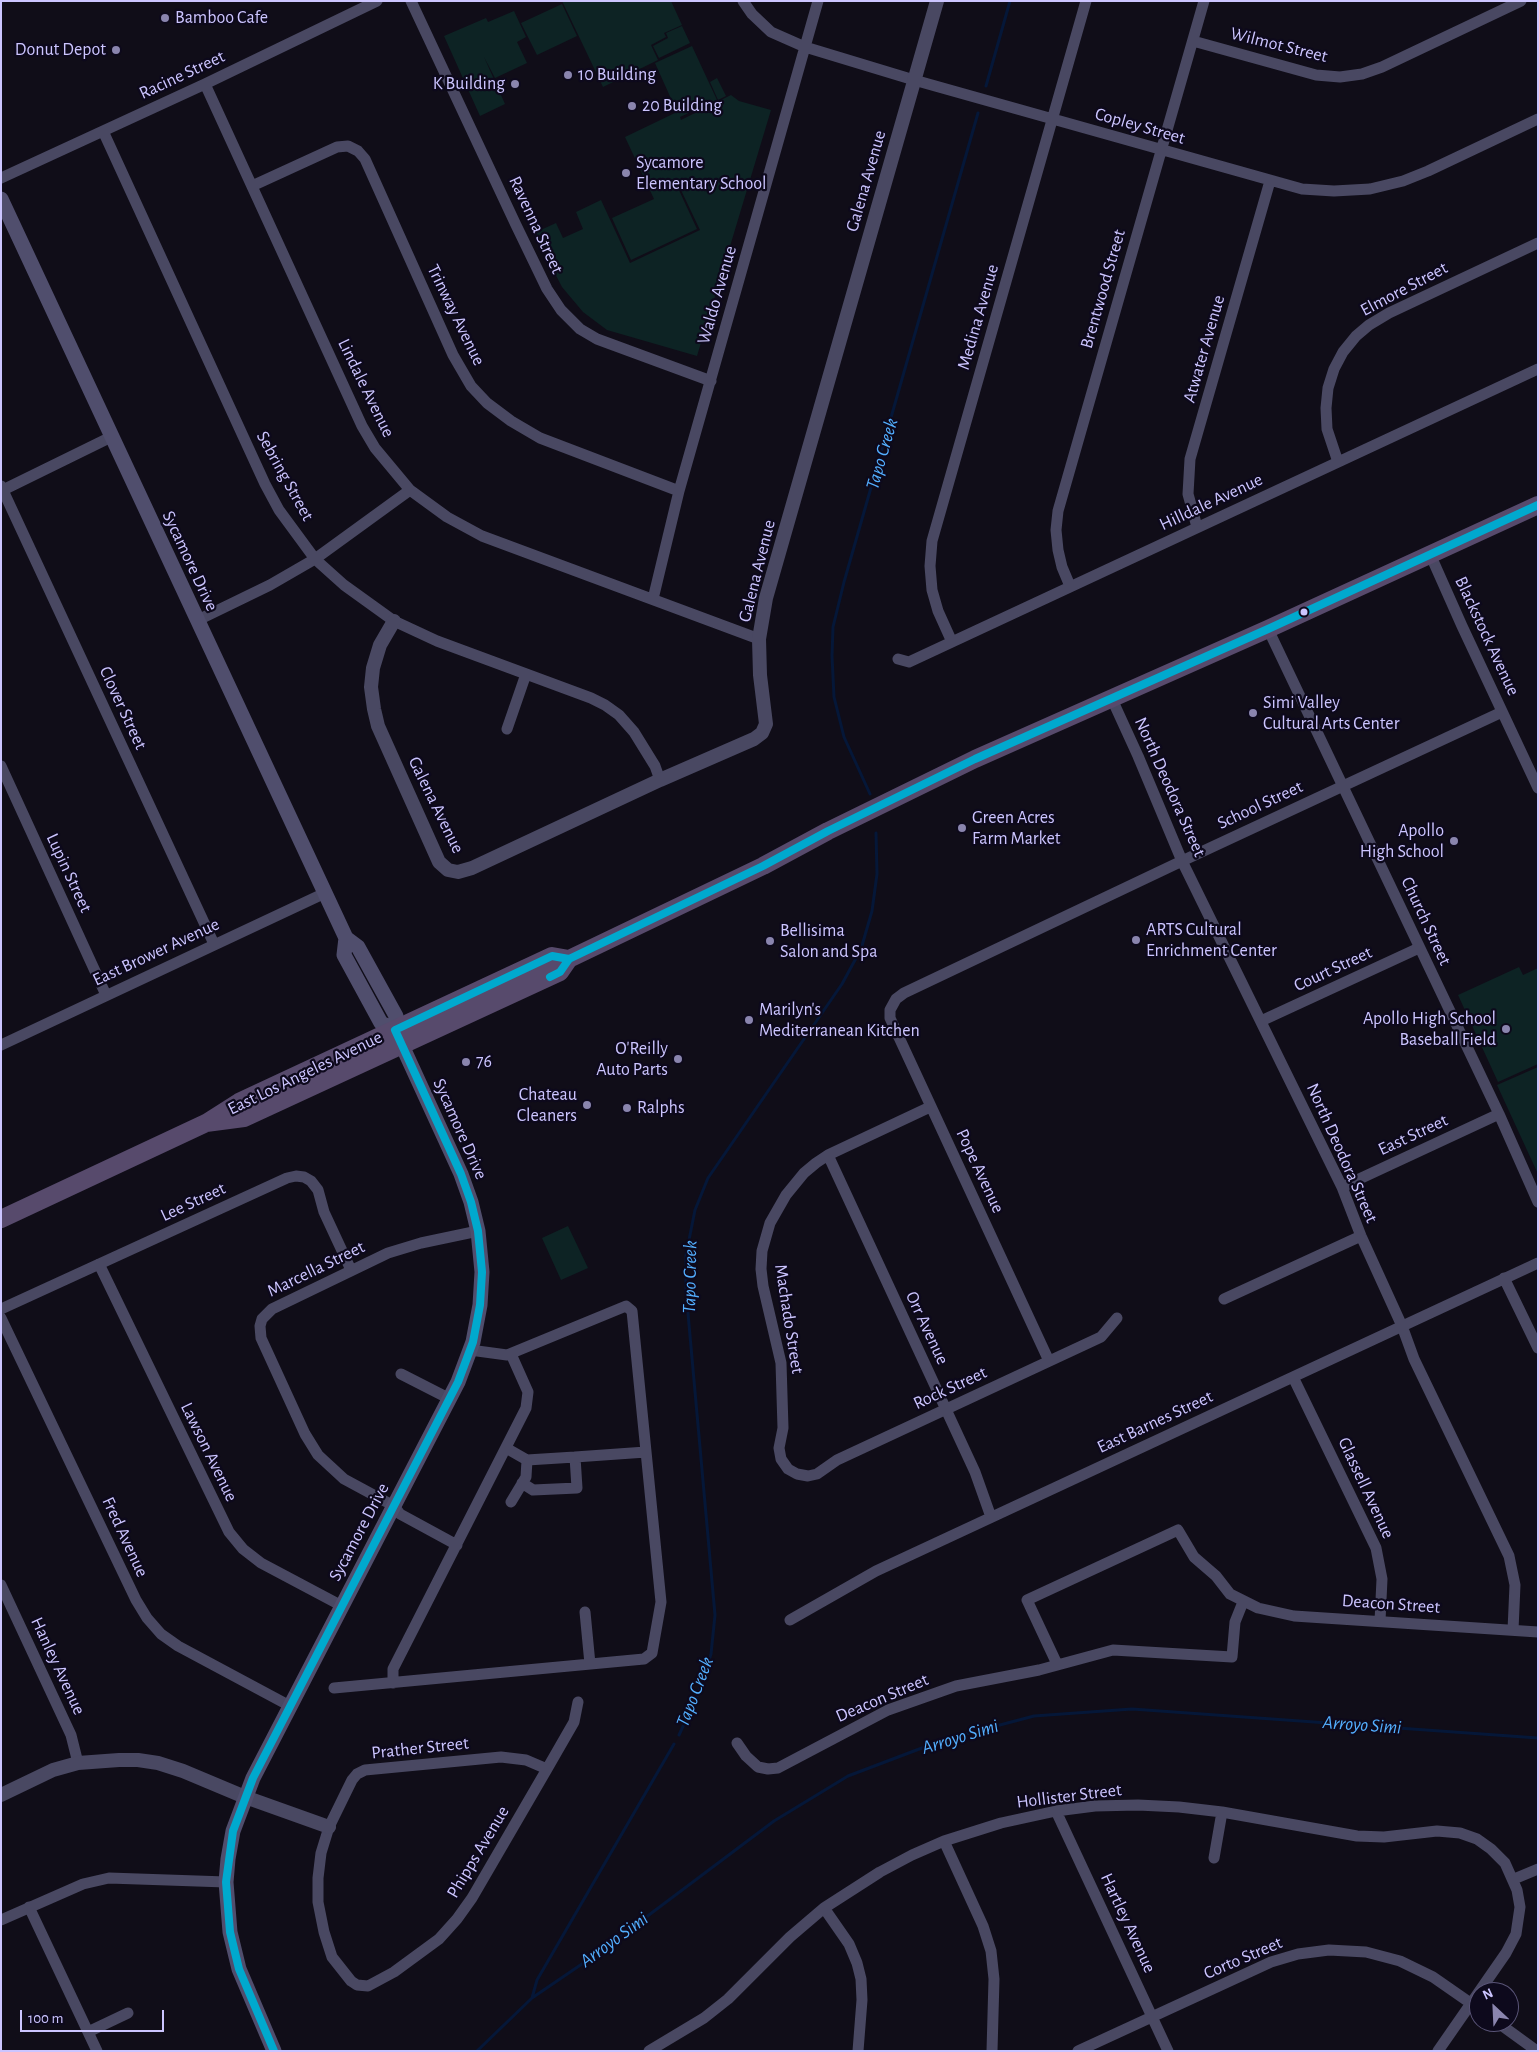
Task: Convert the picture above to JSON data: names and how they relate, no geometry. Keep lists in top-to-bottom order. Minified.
{"streets":{"main road":["Sycamore Drive","East Los Angeles Avenue"],"street":["Wilmot Street","Racine Street","Copley Street","Galena Avenue","Ravenna Street","Brentwood Street","Elmore Street","Waldo Avenue","Trinway Avenue","Medina Avenue","Atwater Avenue","Lindale Avenue","Sebring Street","Hilldale Avenue","Blackstock Avenue","Clover Street","North Deodora Street","School Street","Lupin Street","Church Street","East Brower Avenue","Court Street","East Street","Pope Avenue","Lee Street","Marcella Street","Machado Street","Orr Avenue","Rock Street","East Barnes Street","Lawson Avenue","Glassell Avenue","Fred Avenue","Deacon Street","Hanley Avenue","Prather Street","Hollister Street","Phipps Avenue","Hartley Avenue","Corto Street"]},"crossings":[["Wilmot Street","Brentwood Street"],["Racine Street","Lindale Avenue"],["Racine Street","Sebring Street"],["Copley Street","Galena Avenue"],["Copley Street","Brentwood Street"],["Copley Street","Waldo Avenue"],["Copley Street","Medina Avenue"],["Copley Street","Atwater Avenue"],["Galena Avenue","Lindale Avenue"],["Galena Avenue","Sebring Street"],["Ravenna Street","Waldo Avenue"],["Brentwood Street","Hilldale Avenue"],["Elmore Street","Hilldale Avenue"],["Waldo Avenue","Trinway Avenue"],["Waldo Avenue","Lindale Avenue"],["Trinway Avenue","Lindale Avenue"],["Medina Avenue","Hilldale Avenue"],["Atwater Avenue","Hilldale Avenue"],["Sycamore Drive","East Brower Avenue"],["Sycamore Drive","East Los Angeles Avenue"],["Sycamore Drive","Marcella Street"],["Sycamore Drive","Lawson Avenue"],["Sycamore Drive","Fred Avenue"],["Blackstock Avenue","School Street"],["Blackstock Avenue","East Los Angeles Avenue"],["Clover Street","East Brower Avenue"],["North Deodora Street","School Street"],["North Deodora Street","Court Street"],["North Deodora Street","East Los Angeles Avenue"],["North Deodora Street","East Street"],["North Deodora Street","East Barnes Street"],["North Deodora Street","Deacon Street"],["School Street","Church Street"],["School Street","Pope Avenue"],["Lupin Street","East Brower Avenue"],["Church Street","Court Street"],["Church Street","East Los Angeles Avenue"],["Church Street","East Street"],["Pope Avenue","Machado Street"],["Pope Avenue","Rock Street"],["Lee Street","Marcella Street"],["Lee Street","Lawson Avenue"],["Machado Street","Orr Avenue"],["Machado Street","Rock Street"],["Orr Avenue","Rock Street"],["Orr Avenue","East Barnes Street"],["East Barnes Street","Glassell Avenue"],["Glassell Avenue","Deacon Street"],["Prather Street","Phipps Avenue"],["Hollister Street","Hartley Avenue"],["Hartley Avenue","Corto Street"]],"water":["Tapo Creek","Arroyo Simi"],"places":["Bamboo Cafe","Donut Depot","10 Building","K Building","20 Building","Sycamore Elementary School","Simi Valley Cultural Arts Center","Green Acres Farm Market","Apollo High School","ARTS Cultural Enrichment Center","Bellisima Salon and Spa","Marilyn's Mediterranean Kitchen","Apollo High School Baseball Field","O'Reilly Auto Parts","76","Chateau Cleaners","Ralphs"],"scale_bar":"100 m","north":"top left"}
